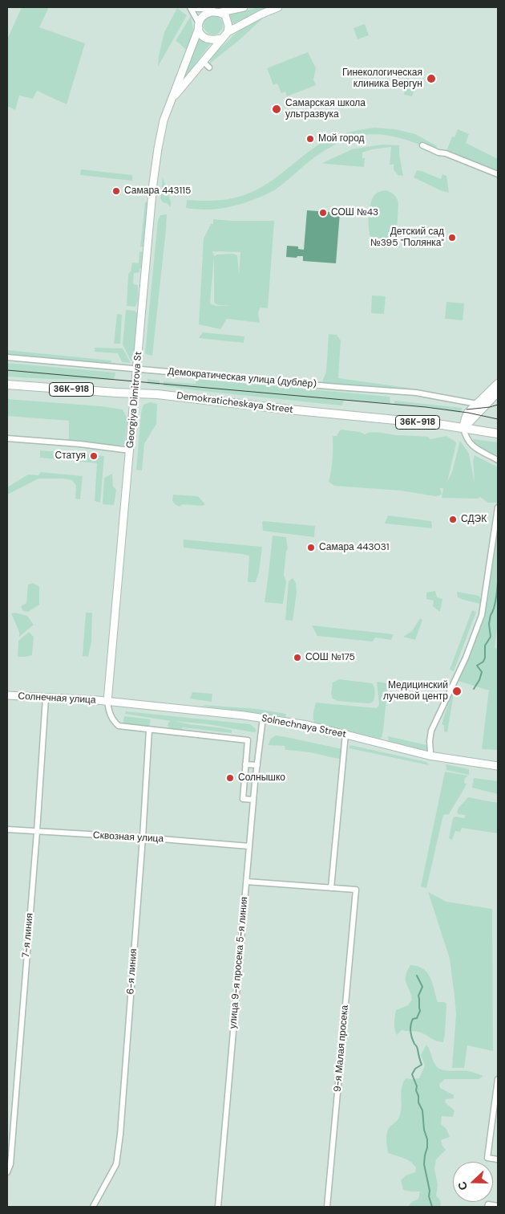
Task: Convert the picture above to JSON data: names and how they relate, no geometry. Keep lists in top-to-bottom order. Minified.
{"streets":{"main road":["36К-918","Georgiya Dimitrova St","Demokraticheskaya Street","Солнечная улица","Solnechnaya Street"],"street":["Демократическая улица (дублёр)","Сквозная улица","7-я линия","улица 9-я просека 5-я линия","6-я линия","9-я Малая просека"]},"crossings":[["Демократическая улица (дублёр)","Georgiya Dimitrova St"],["Georgiya Dimitrova St","Demokraticheskaya Street"],["Georgiya Dimitrova St","Солнечная улица"],["Georgiya Dimitrova St","Solnechnaya Street"],["Солнечная улица","Solnechnaya Street"],["Солнечная улица","7-я линия"],["Solnechnaya Street","улица 9-я просека 5-я линия"],["Сквозная улица","7-я линия"],["Сквозная улица","улица 9-я просека 5-я линия"],["Сквозная улица","6-я линия"]],"places":["Гинекологическая клиника Вергун","Самарская школа ультразвука","Мой город","Самара 443115","СОШ №43","Детский сад №395 \"Полянка\"","Статуя","СДЭК","Самара 443031","СОШ №175","Медицинский лучевой центр","Солнышко"],"north":"left"}
